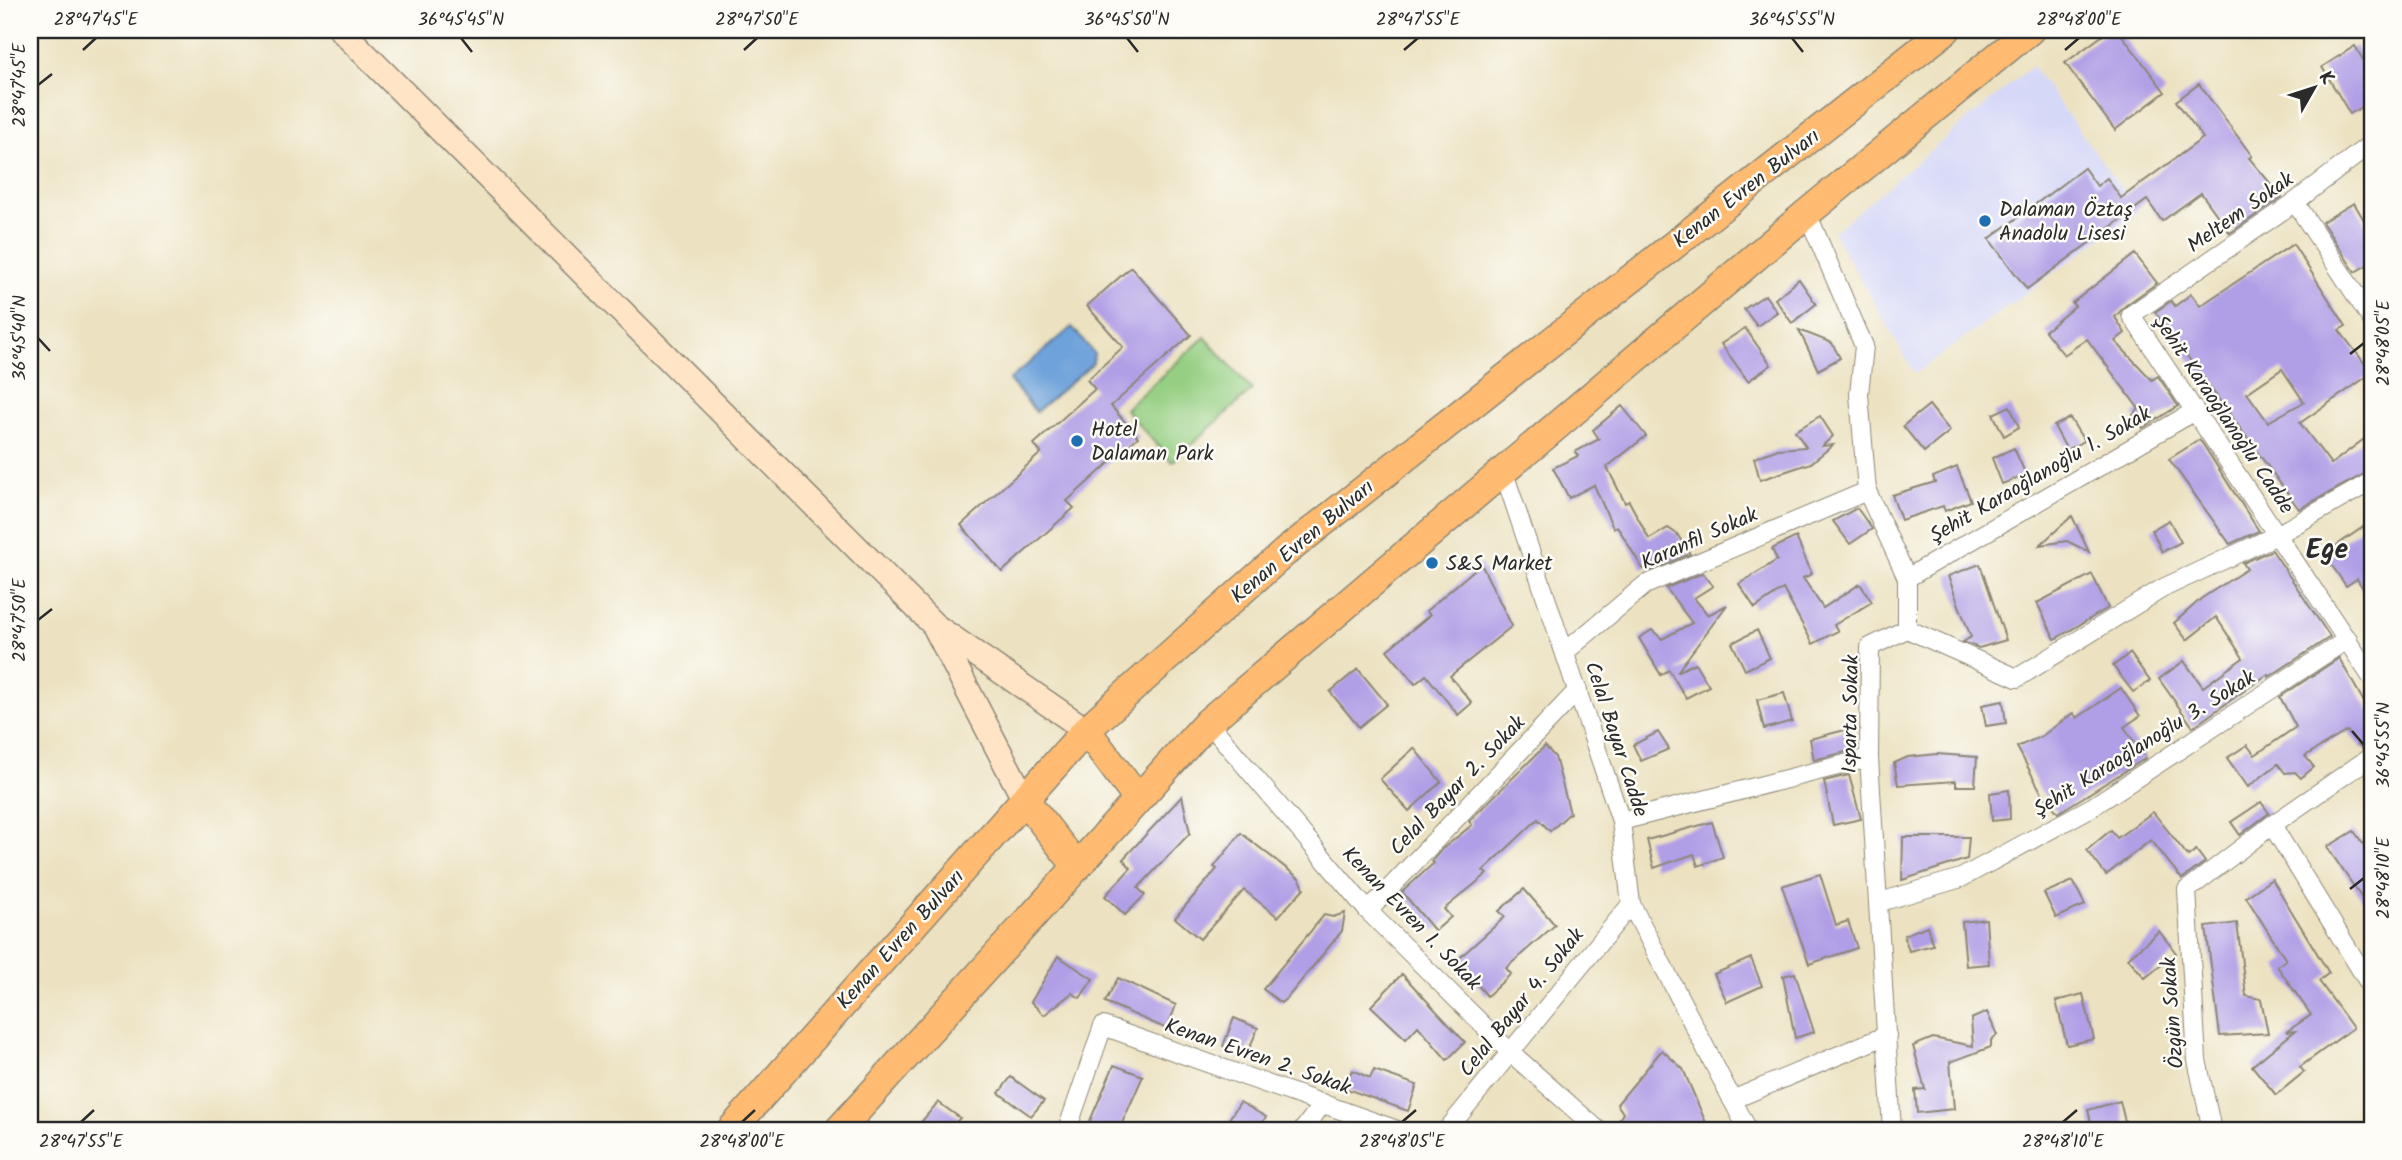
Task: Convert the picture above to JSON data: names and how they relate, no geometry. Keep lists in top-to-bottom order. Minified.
{"streets":{"main road":["Kenan Evren Bulvarı"],"street":["Meltem Sokak","Şehit Karaoğlanoğlu Cadde","Şehit Karaoğlanoğlu 1. Sokak","Karanfil Sokak","Isparta Sokak","Celal Bayar Cadde","Şehit Karaoğlanoğlu 3. Sokak","Celal Bayar 2. Sokak","Kenan Evren 1. Sokak","Celal Bayar 4. Sokak","Özgün Sokak","Kenan Evren 2. Sokak"]},"crossings":[["Meltem Sokak","Şehit Karaoğlanoğlu Cadde"],["Şehit Karaoğlanoğlu Cadde","Şehit Karaoğlanoğlu 1. Sokak"],["Şehit Karaoğlanoğlu Cadde","Şehit Karaoğlanoğlu 3. Sokak"],["Karanfil Sokak","Celal Bayar Cadde"],["Isparta Sokak","Şehit Karaoğlanoğlu 3. Sokak"],["Celal Bayar Cadde","Celal Bayar 2. Sokak"],["Celal Bayar Cadde","Celal Bayar 4. Sokak"],["Celal Bayar 2. Sokak","Kenan Evren 1. Sokak"],["Kenan Evren 1. Sokak","Celal Bayar 4. Sokak"]],"districts":["Ege"],"places":["Dalaman Öztaş Anadolu Lisesi","Hotel Dalaman Park","S&S Market"],"north":"top right","coordinates":["28°47'45\"E","36°45'45\"N","28°47'50\"E","36°45'50\"N","28°47'55\"E","36°45'55\"N","28°48'00\"E","36°45'40\"N","28°48'05\"E","28°48'10\"E"]}
